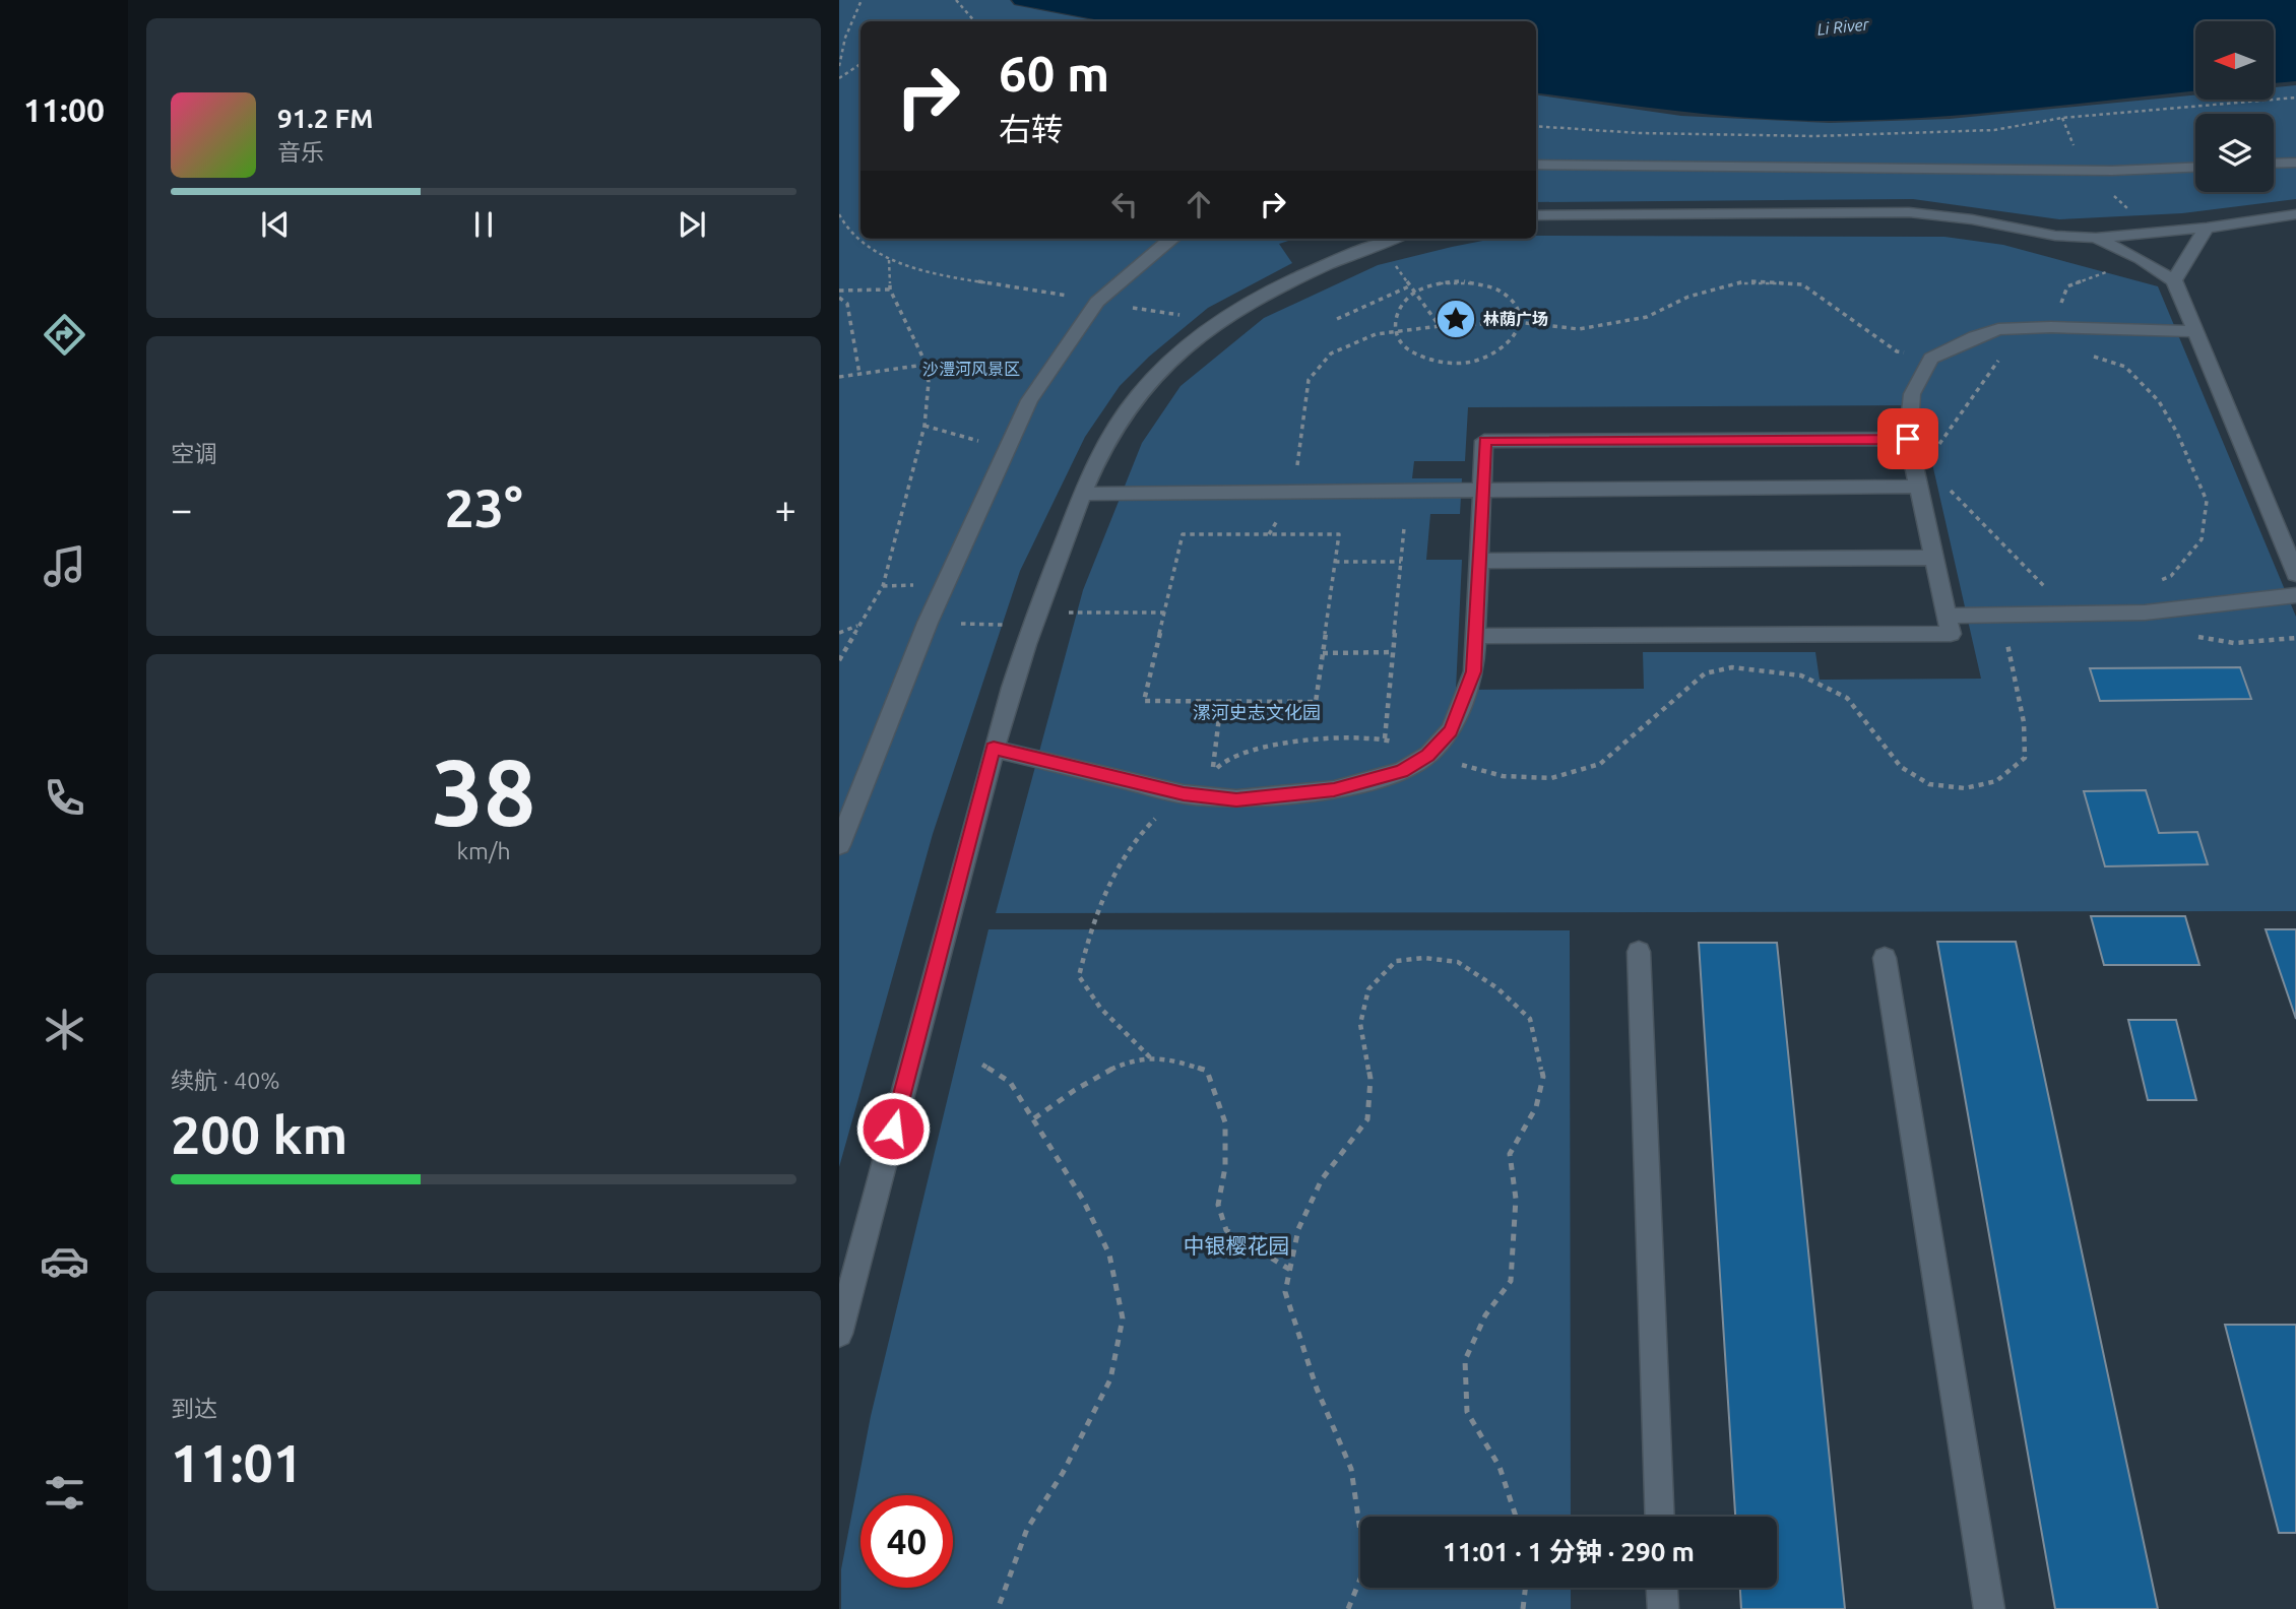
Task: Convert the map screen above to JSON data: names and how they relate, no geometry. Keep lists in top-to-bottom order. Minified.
{"water":["Li River"],"parks":["沙澧河风景区","漯河史志文化园","中银樱花园"],"places":{"place":["林荫广场"]},"north":"left","page":{"tabs":"11:00","turn":["60 m","右转"],"song":["91.2 FM","音乐"],"tile":["空调",["38","km/h"],["续航 · 40%","200 km"],["到达","11:01"]],"heat":["−","23°","+"],"limit":"40","trip":"11:01 · 1 分钟 · 290 m"}}
